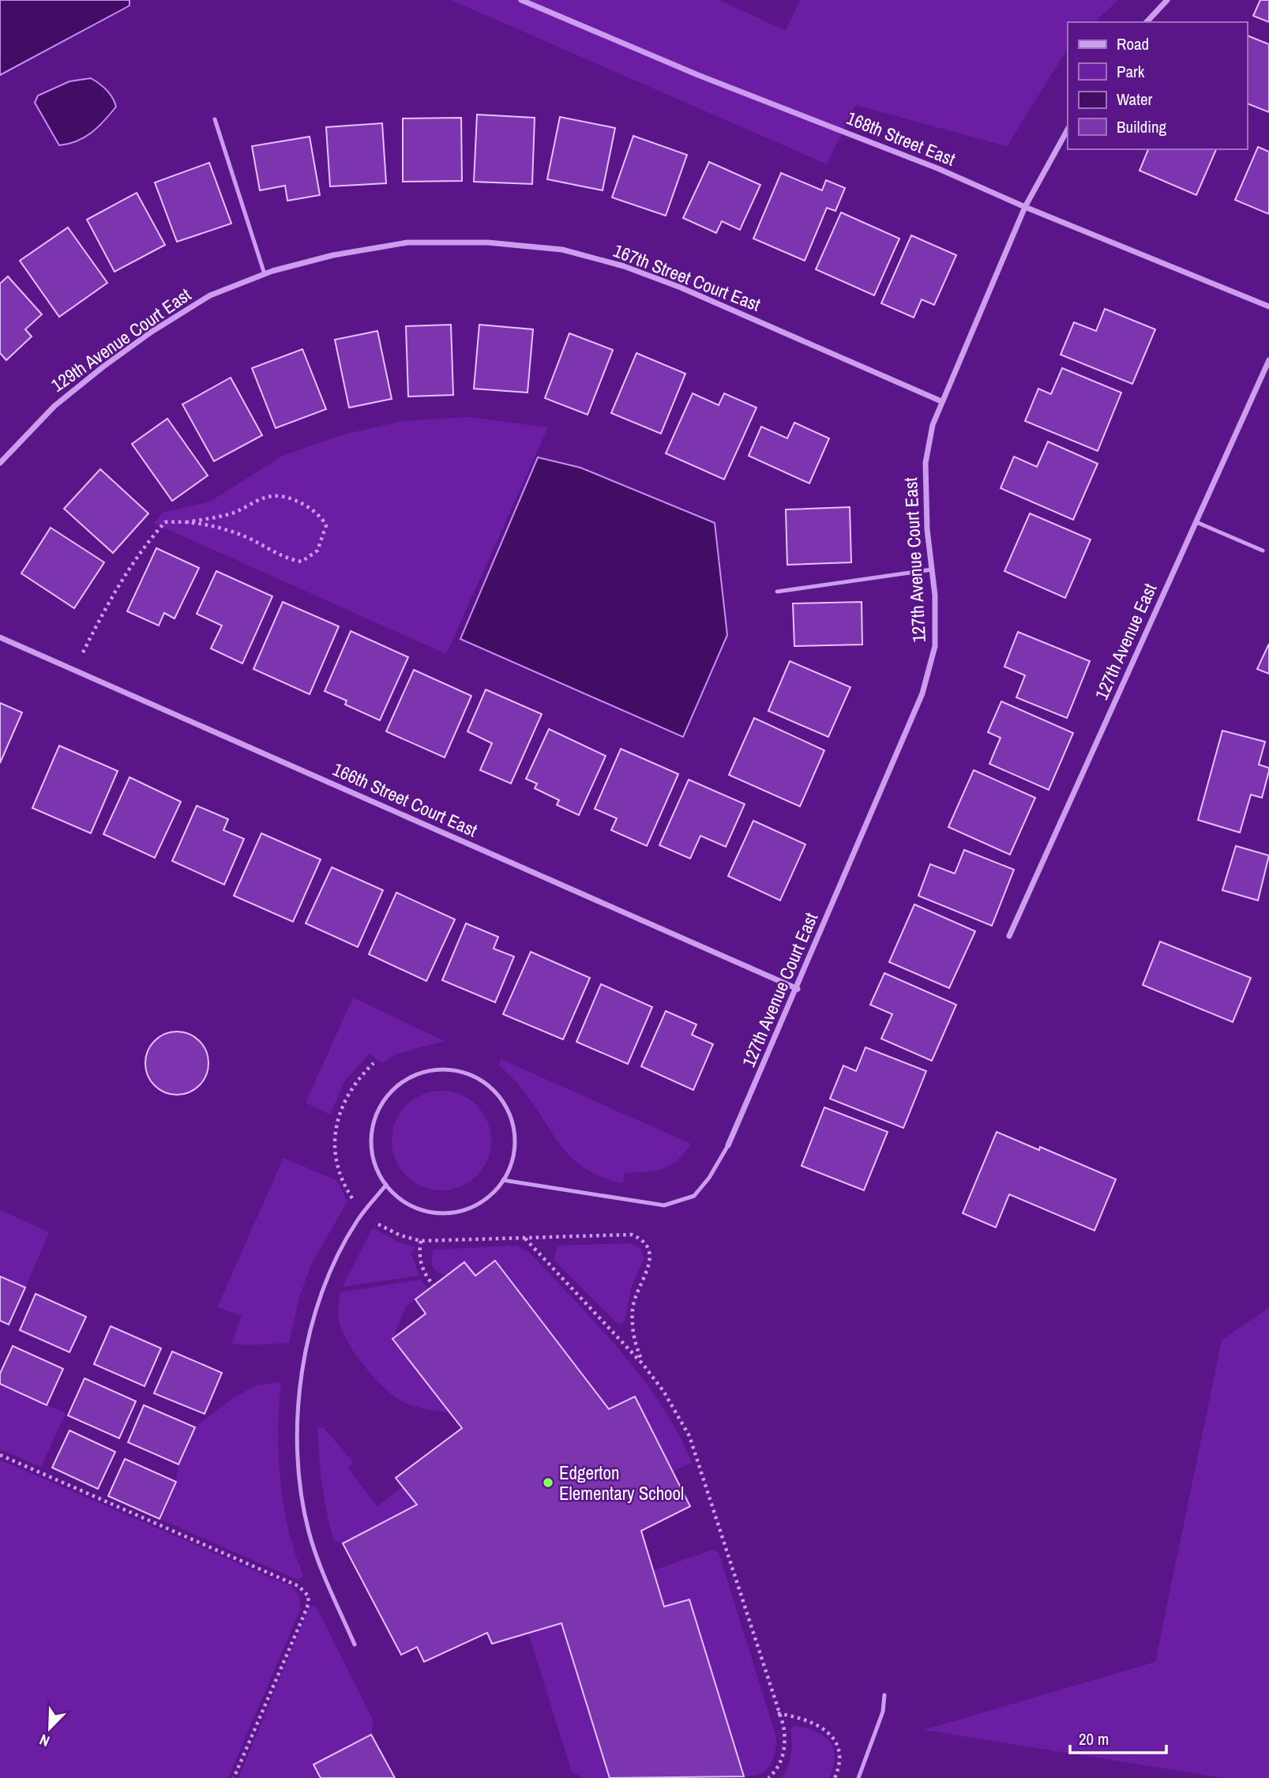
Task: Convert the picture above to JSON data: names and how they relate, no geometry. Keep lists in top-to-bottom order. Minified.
{"streets":{"street":["168th Street East","167th Street Court East","129th Avenue Court East","127th Avenue Court East","127th Avenue East","166th Street Court East"]},"crossings":[["168th Street East","127th Avenue Court East"],["167th Street Court East","129th Avenue Court East"],["167th Street Court East","127th Avenue Court East"],["127th Avenue Court East","166th Street Court East"]],"places":["Edgerton Elementary School"],"legend":["Road","Park","Water","Building"],"scale_bar":"20 m","north":"bottom left"}
